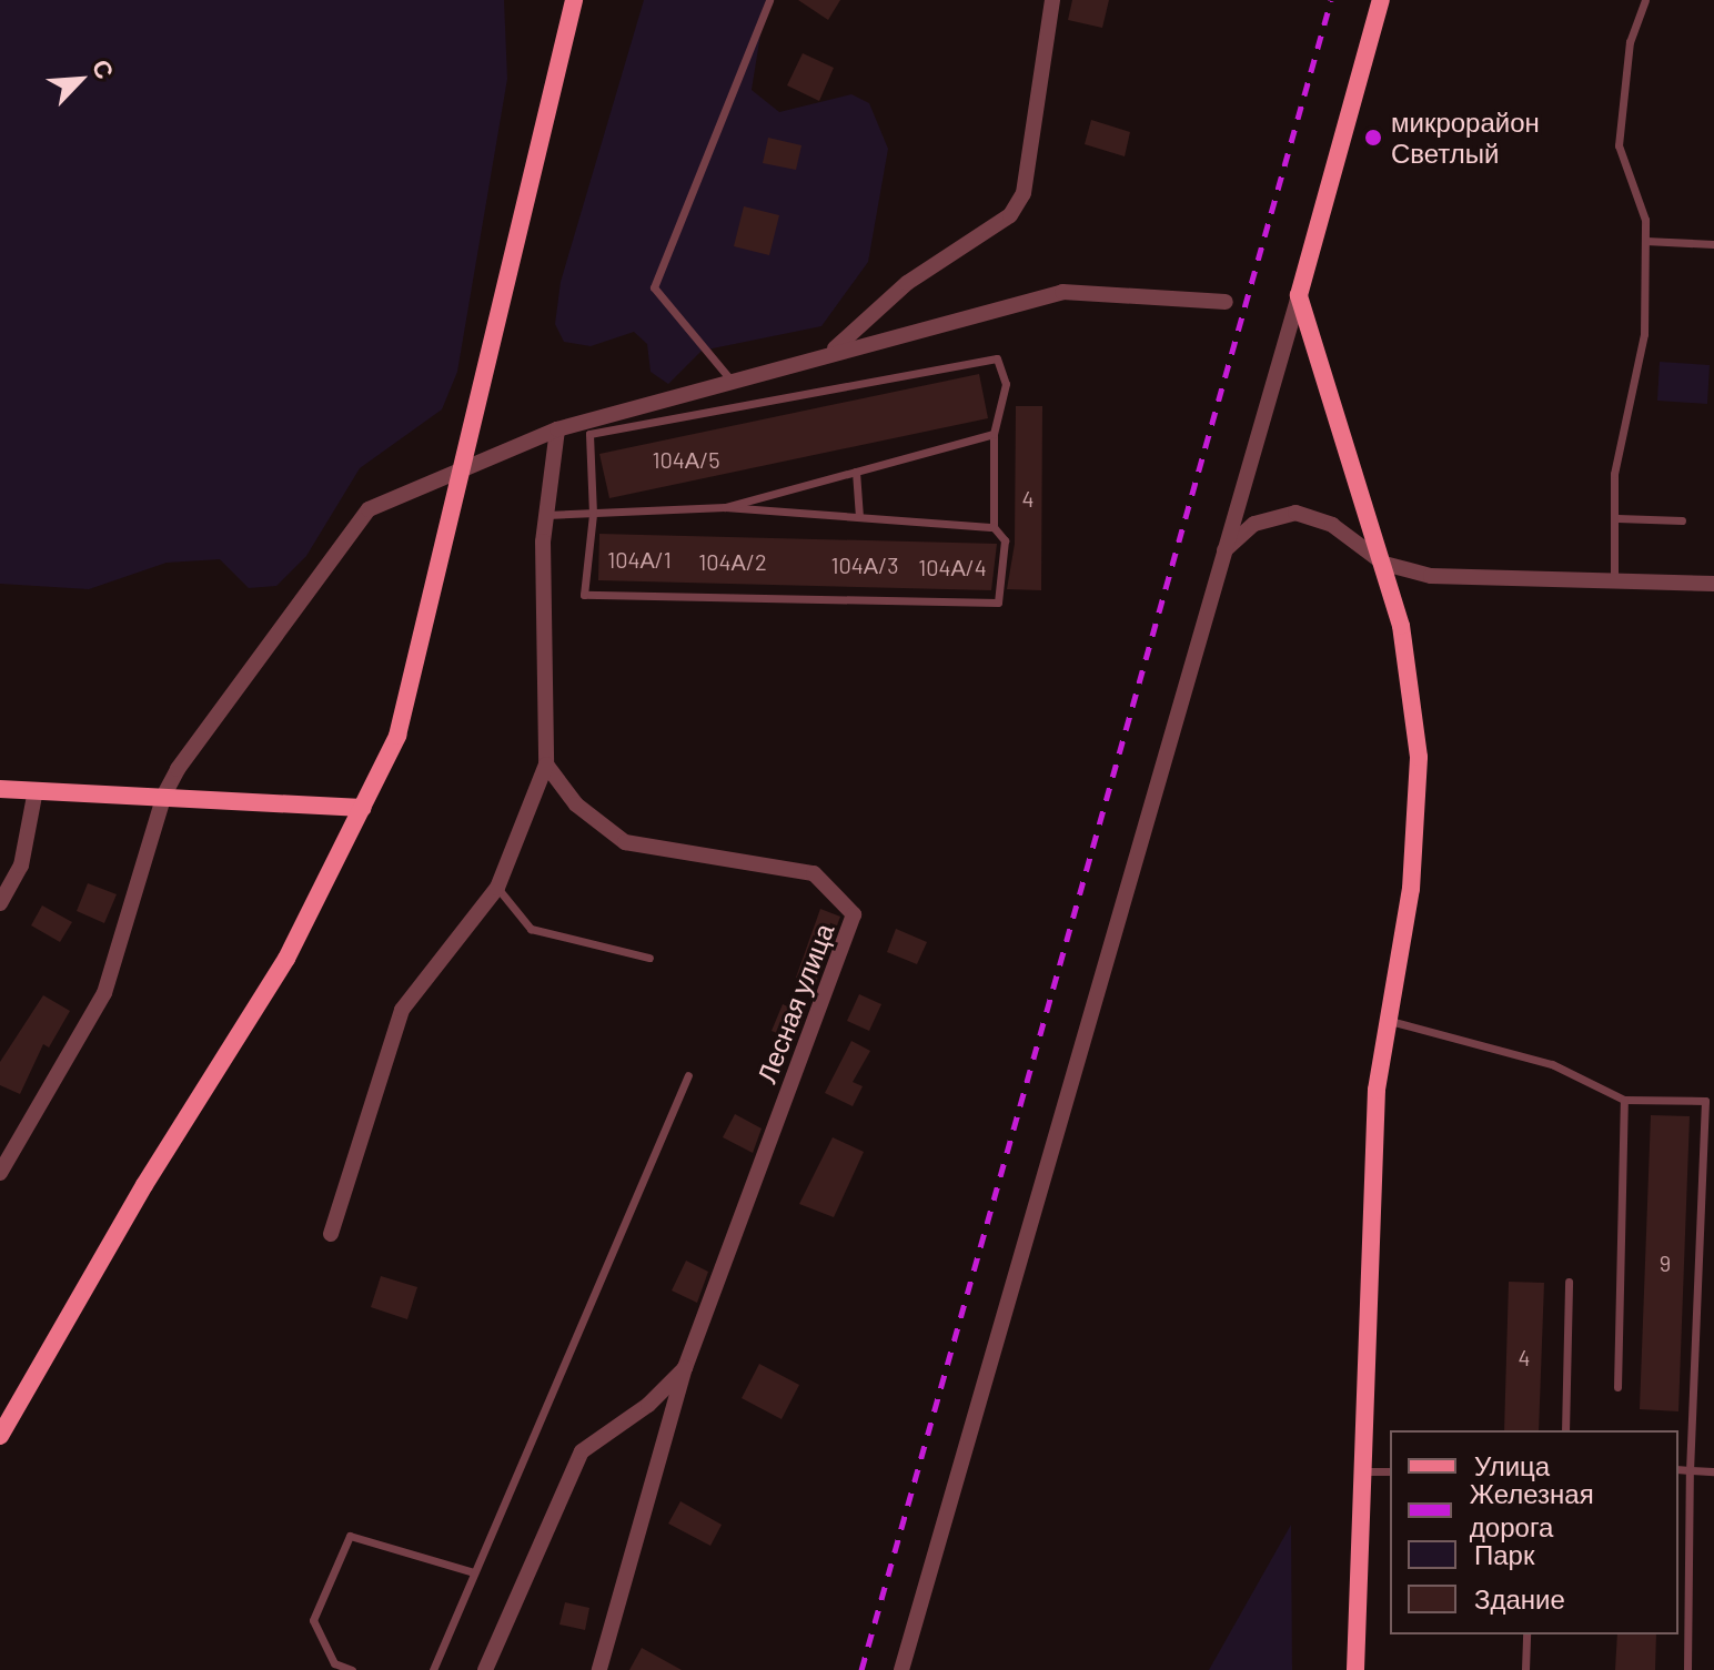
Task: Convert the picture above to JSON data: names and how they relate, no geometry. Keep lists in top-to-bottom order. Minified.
{"streets":{"street":["Лесная улица"]},"places":["микрорайон Светлый"],"house_numbers":["104А/5","4","104А/1","104А/2","104А/3","104А/4","9","4"],"legend":["Улица","Железная дорога","Парк","Здание"],"north":"top right"}
